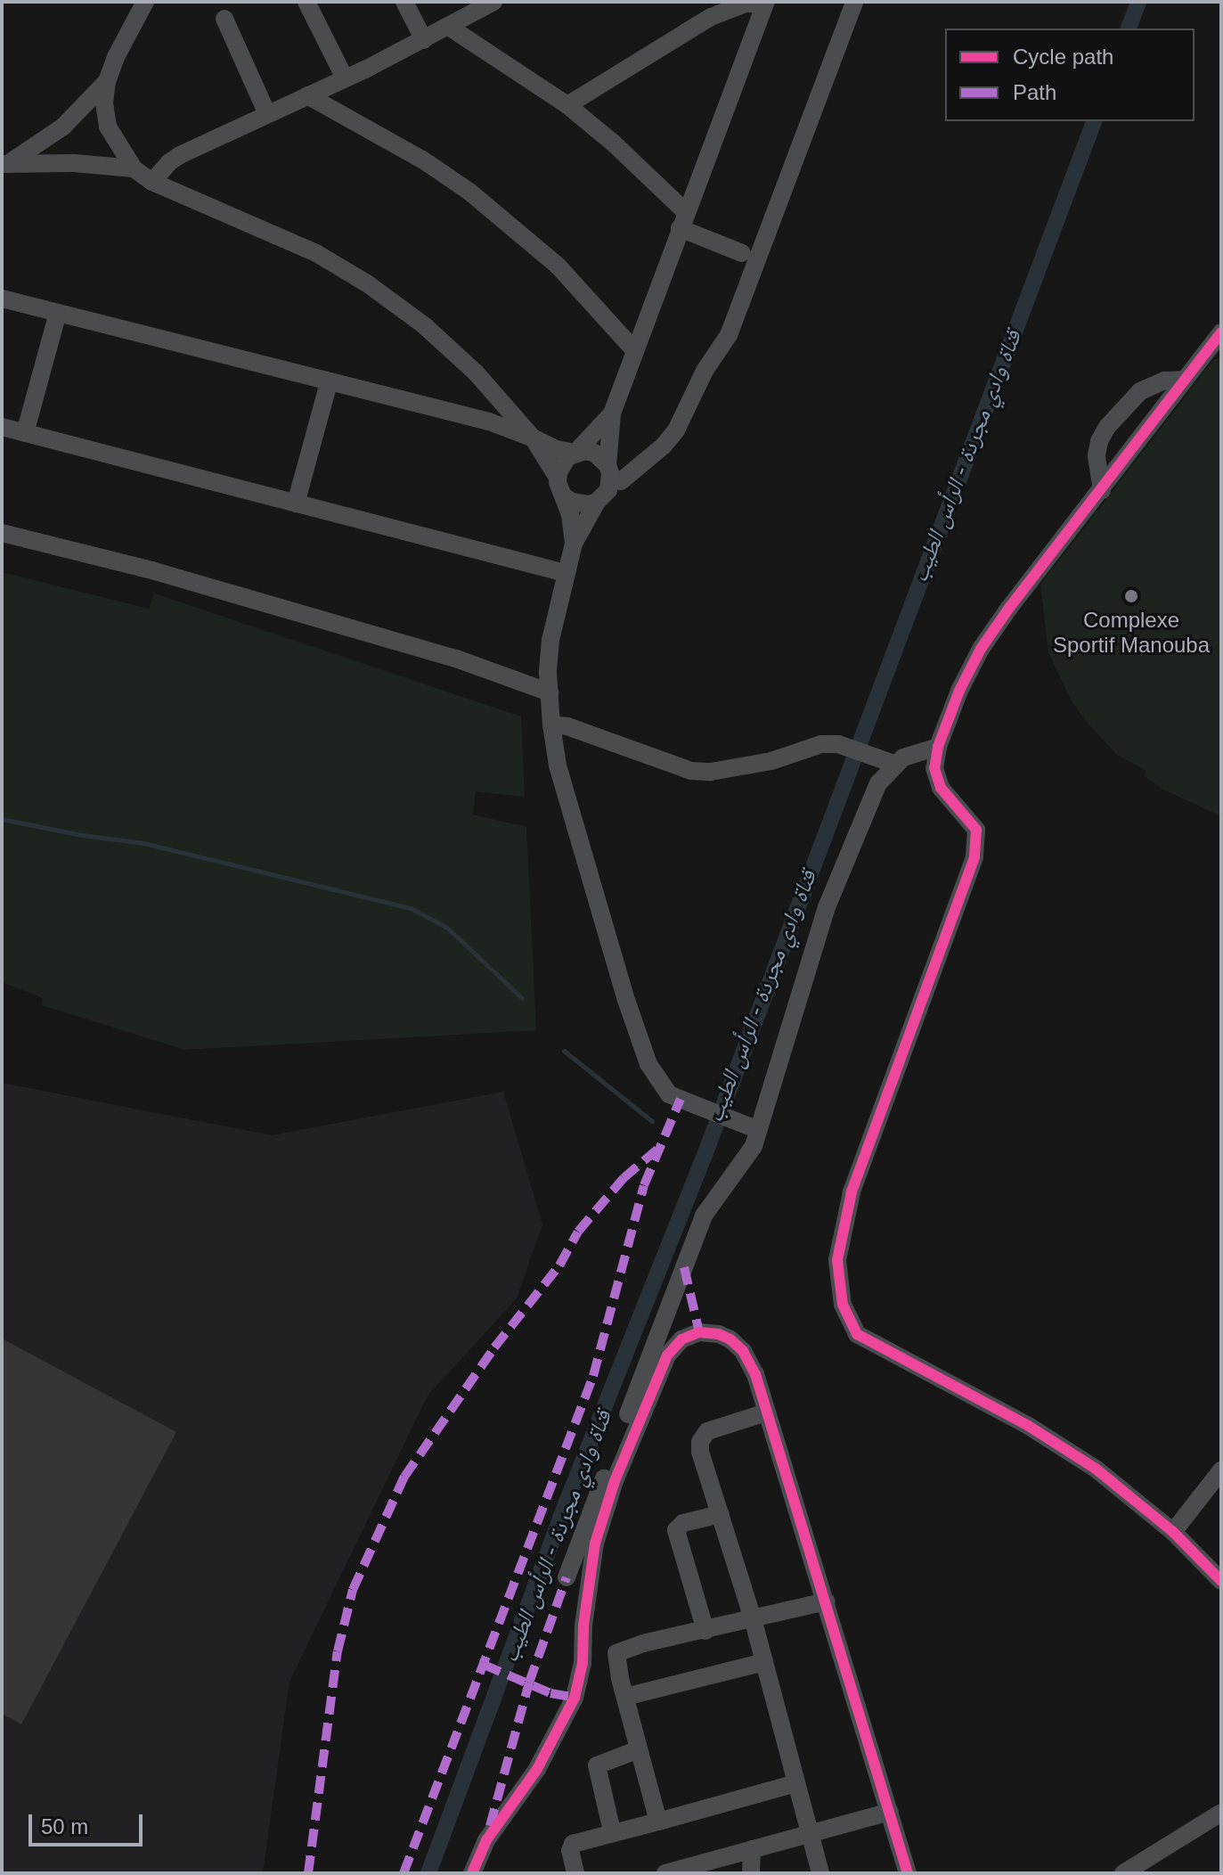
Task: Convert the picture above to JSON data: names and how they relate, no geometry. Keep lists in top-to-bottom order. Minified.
{"water":["قناة وادي مجردة - الرأس الطيب"],"places":["Complexe Sportif Manouba"],"legend":["Cycle path","Path"],"scale_bar":"50 m"}
